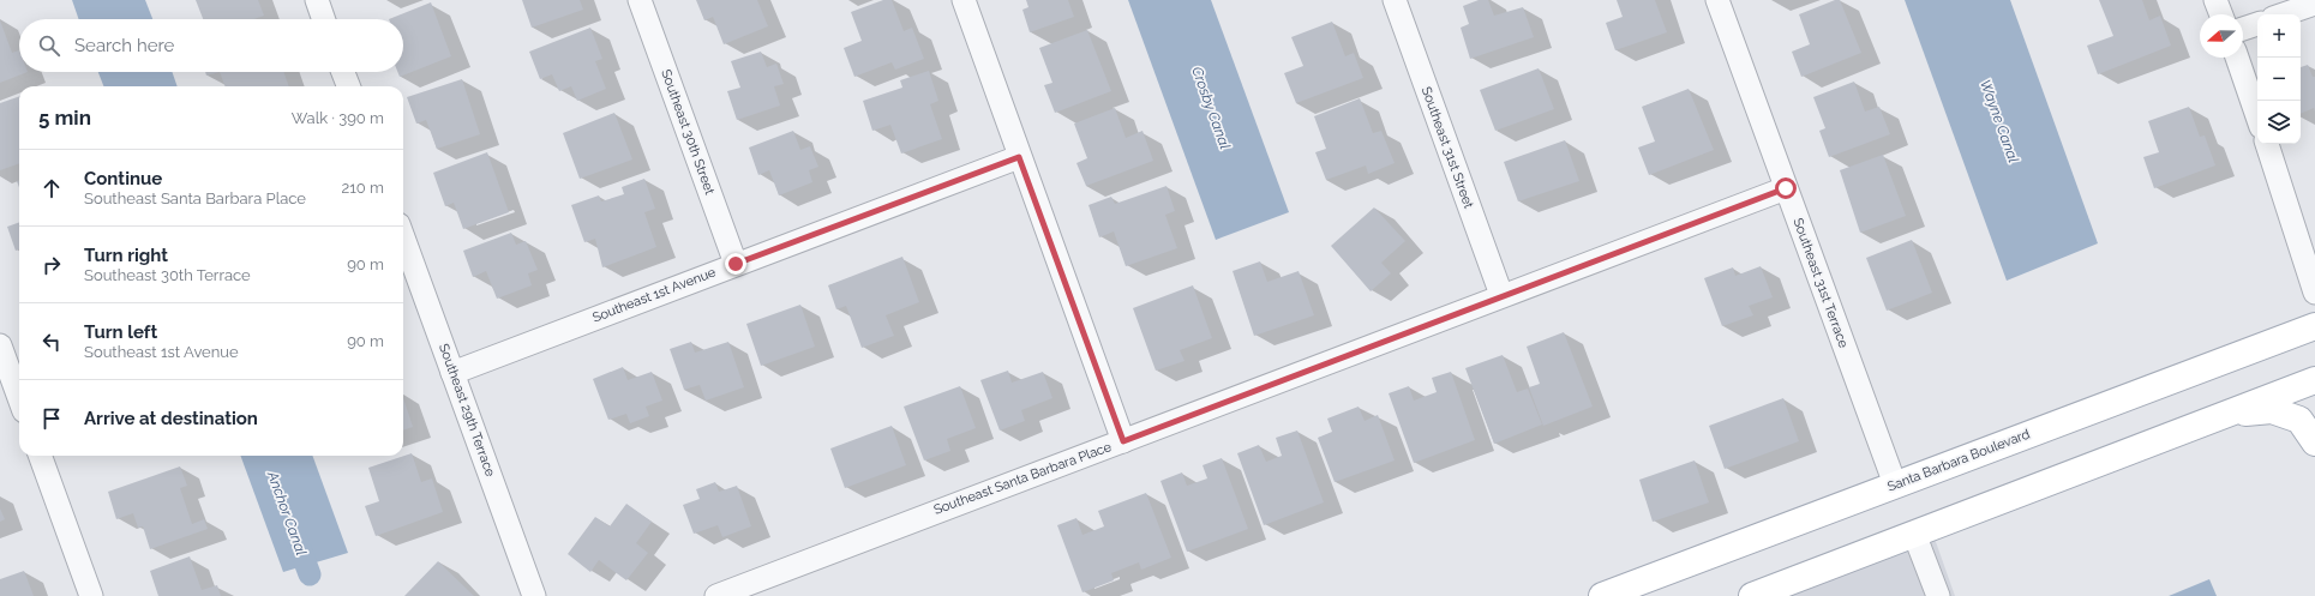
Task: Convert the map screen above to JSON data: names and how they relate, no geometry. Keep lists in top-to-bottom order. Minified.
{"streets":{"main road":["Santa Barbara Boulevard"],"street":["Southeast 30th Street","Southeast 31st Street","Southeast 31st Terrace","Southeast 1st Avenue","Southeast 29th Terrace","Southeast Santa Barbara Place"]},"crossings":[["Southeast 30th Street","Southeast 1st Avenue"],["Southeast 31st Street","Southeast Santa Barbara Place"],["Southeast 31st Terrace","Santa Barbara Boulevard"],["Southeast 31st Terrace","Southeast Santa Barbara Place"],["Southeast 1st Avenue","Southeast 29th Terrace"]],"water":["Crosby Canal","Wayne Canal","Anchor Canal"],"north":"left","page":{"map_buttons":["+","−"],"search":"Search here","heading":["5 min","Walk · 390 m"],"list":[["Continue","Southeast Santa Barbara Place","210 m"],["Turn right","Southeast 30th Terrace","90 m"],["Turn left","Southeast 1st Avenue","90 m"],"Arrive at destination"]}}
